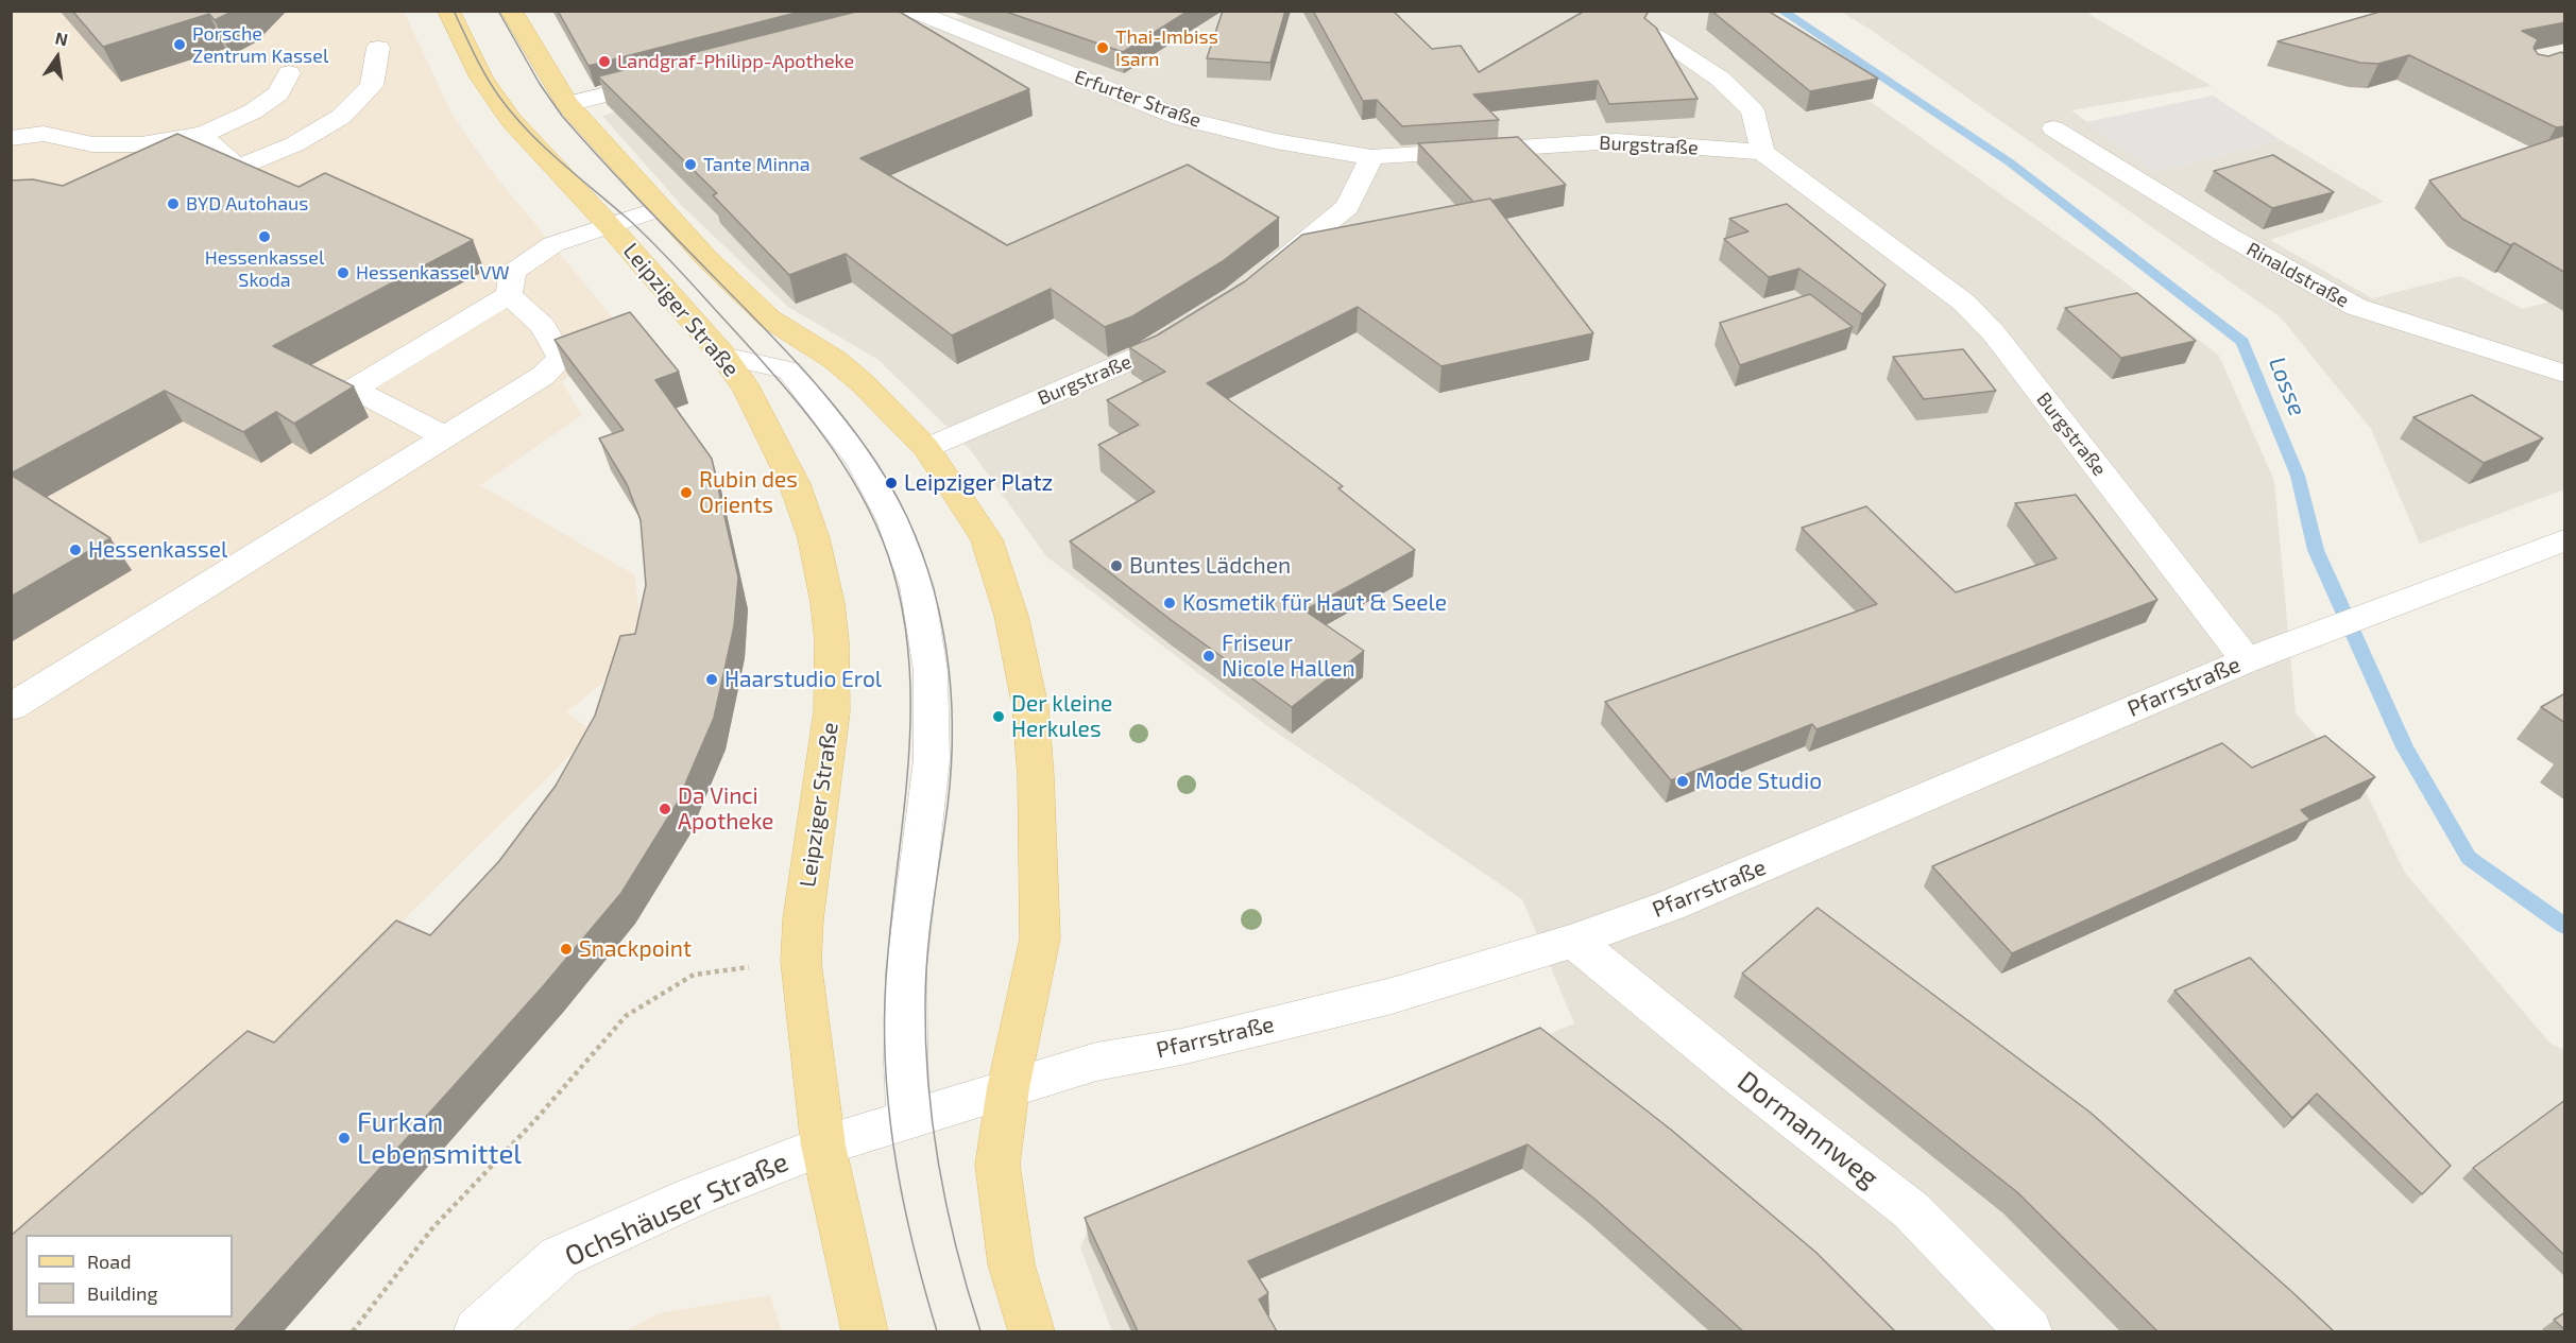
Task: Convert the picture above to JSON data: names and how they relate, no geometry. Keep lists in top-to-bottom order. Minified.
{"streets":{"main road":["Leipziger Straße"],"street":["Erfurter Straße","Burgstraße","Rinaldstraße","Pfarrstraße","Dormannweg","Ochshäuser Straße"]},"crossings":[["Erfurter Straße","Burgstraße"],["Burgstraße","Pfarrstraße"],["Leipziger Straße","Pfarrstraße"],["Leipziger Straße","Ochshäuser Straße"],["Pfarrstraße","Dormannweg"],["Pfarrstraße","Ochshäuser Straße"]],"water":["Losse"],"places":["Porsche Zentrum Kassel","Thai-Imbiss Isarn","Landgraf-Philipp-Apotheke","Tante Minna","BYD Autohaus","Hessenkassel Skoda","Hessenkassel VW","Leipziger Platz","Rubin des Orients","Hessenkassel","Buntes Lädchen","Kosmetik für Haut & Seele","Friseur Nicole Hallen","Haarstudio Erol","Der kleine Herkules","Mode Studio","Da Vinci Apotheke","Snackpoint","Furkan Lebensmittel"],"legend":["Road","Building"],"north":"top"}
